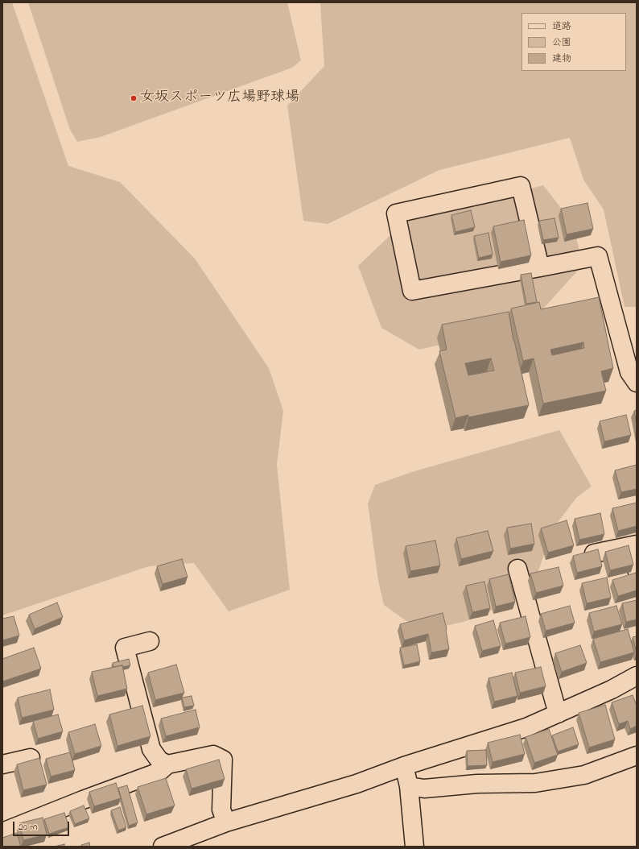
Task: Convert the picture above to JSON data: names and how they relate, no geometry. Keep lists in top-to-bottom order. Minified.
{"places":["女坂スポーツ広場野球場"],"legend":["道路","公園","建物"],"scale_bar":"20 m"}
